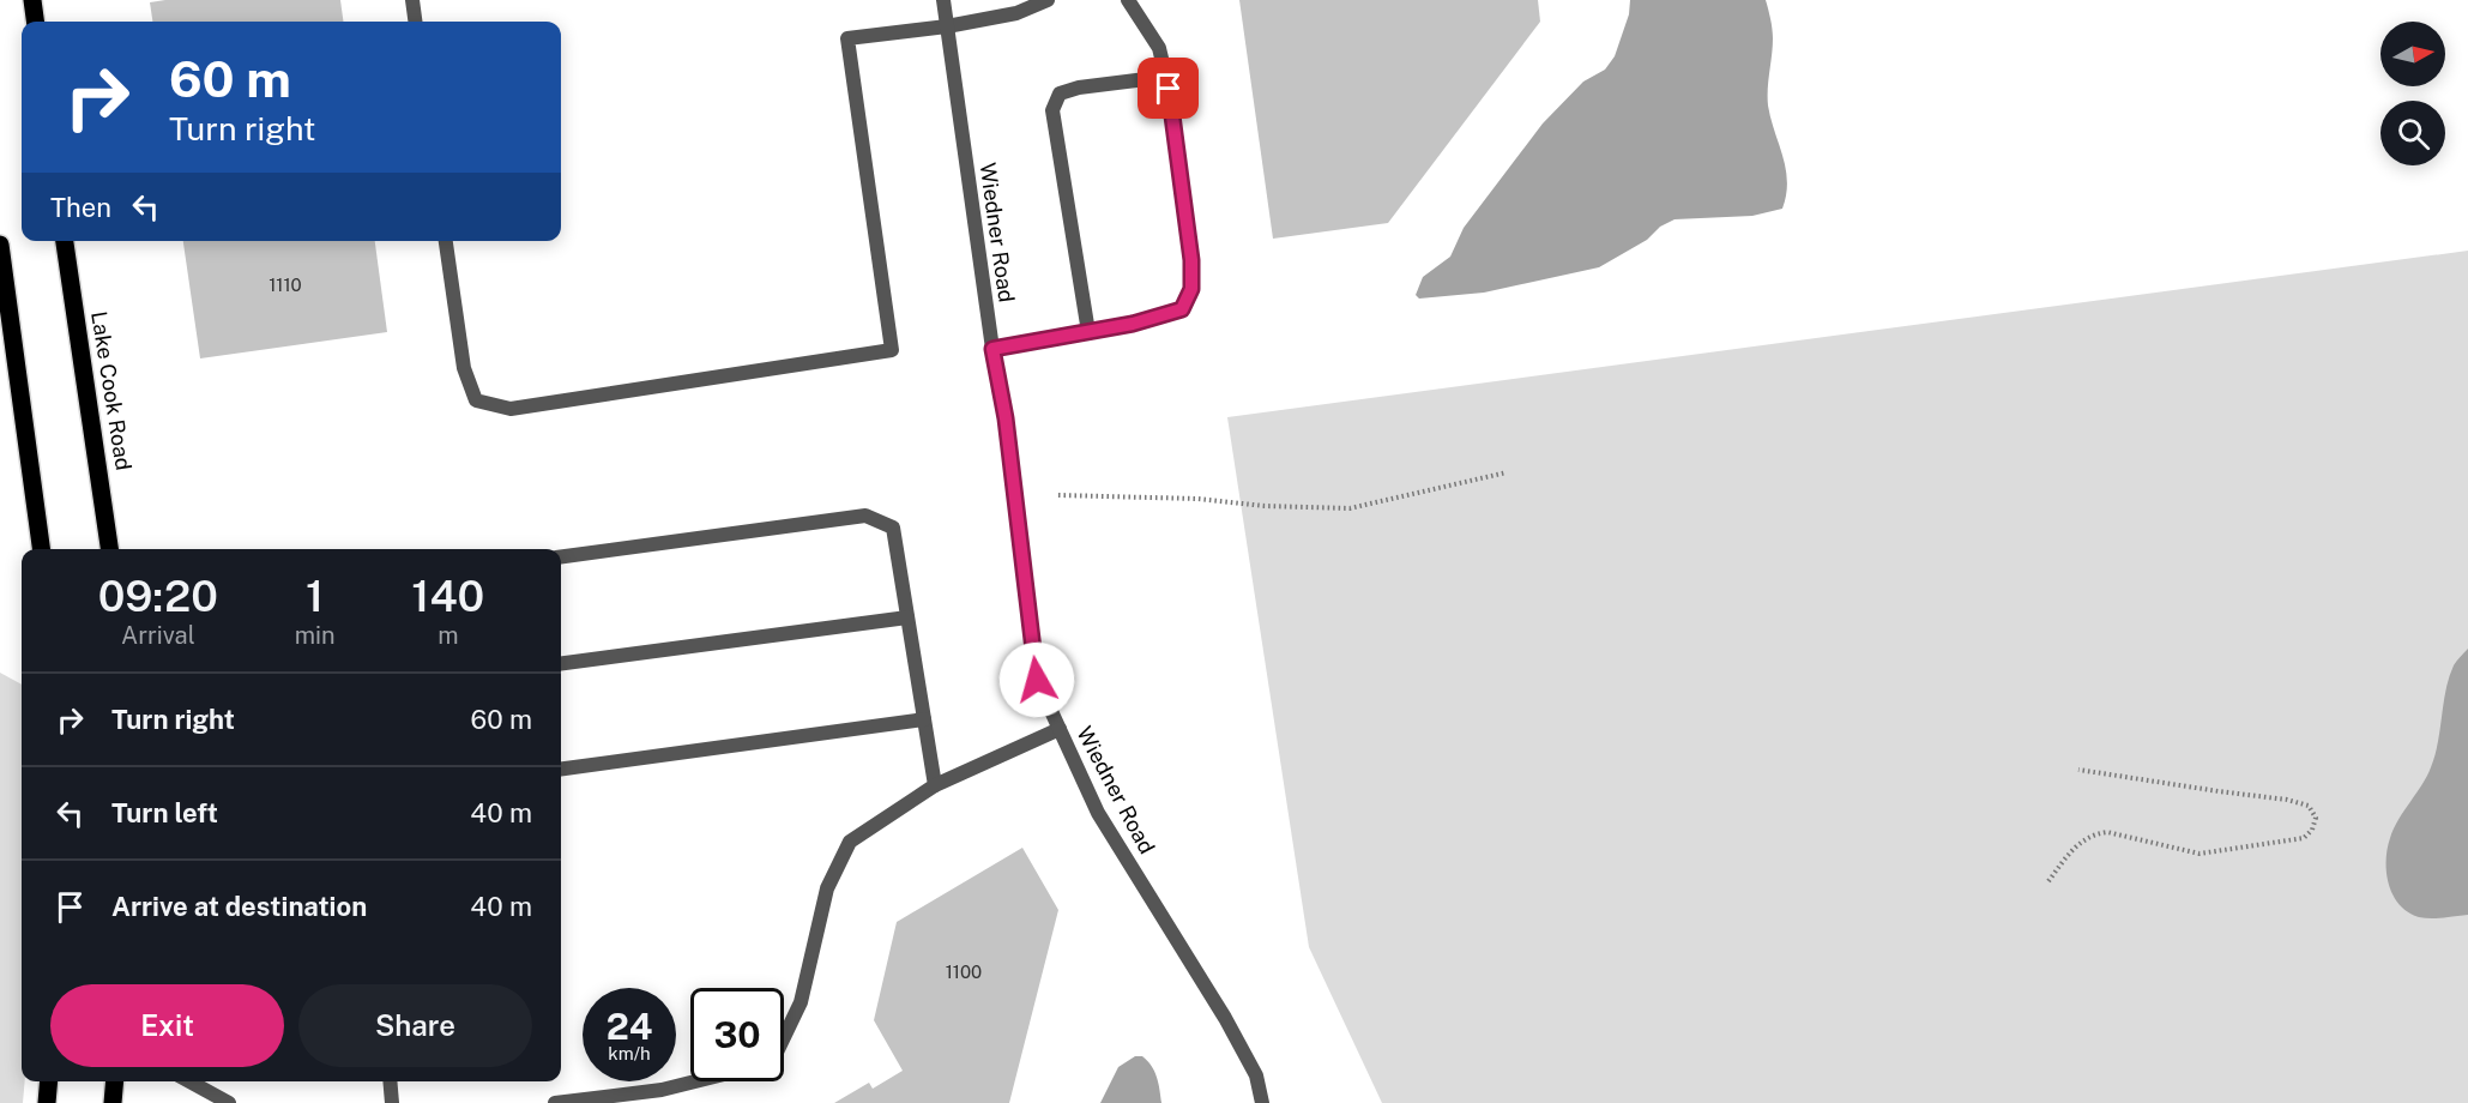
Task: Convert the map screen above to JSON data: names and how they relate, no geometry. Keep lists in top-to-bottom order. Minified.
{"streets":{"main road":["Lake Cook Road"],"street":["Wiedner Road"]},"house_numbers":["1110","1100"],"north":"right","page":{"turn":["60 m","Turn right"],"then":"Then","eta":["09:20","Arrival","1","min","140","m"],"list":[{"name":"Turn right","value":"60 m"},{"name":"Turn left","value":"40 m"},{"name":"Arrive at destination","value":"40 m"}],"buttons":["Exit","Share"],"speed":"24 km/h","limit":"30"}}
